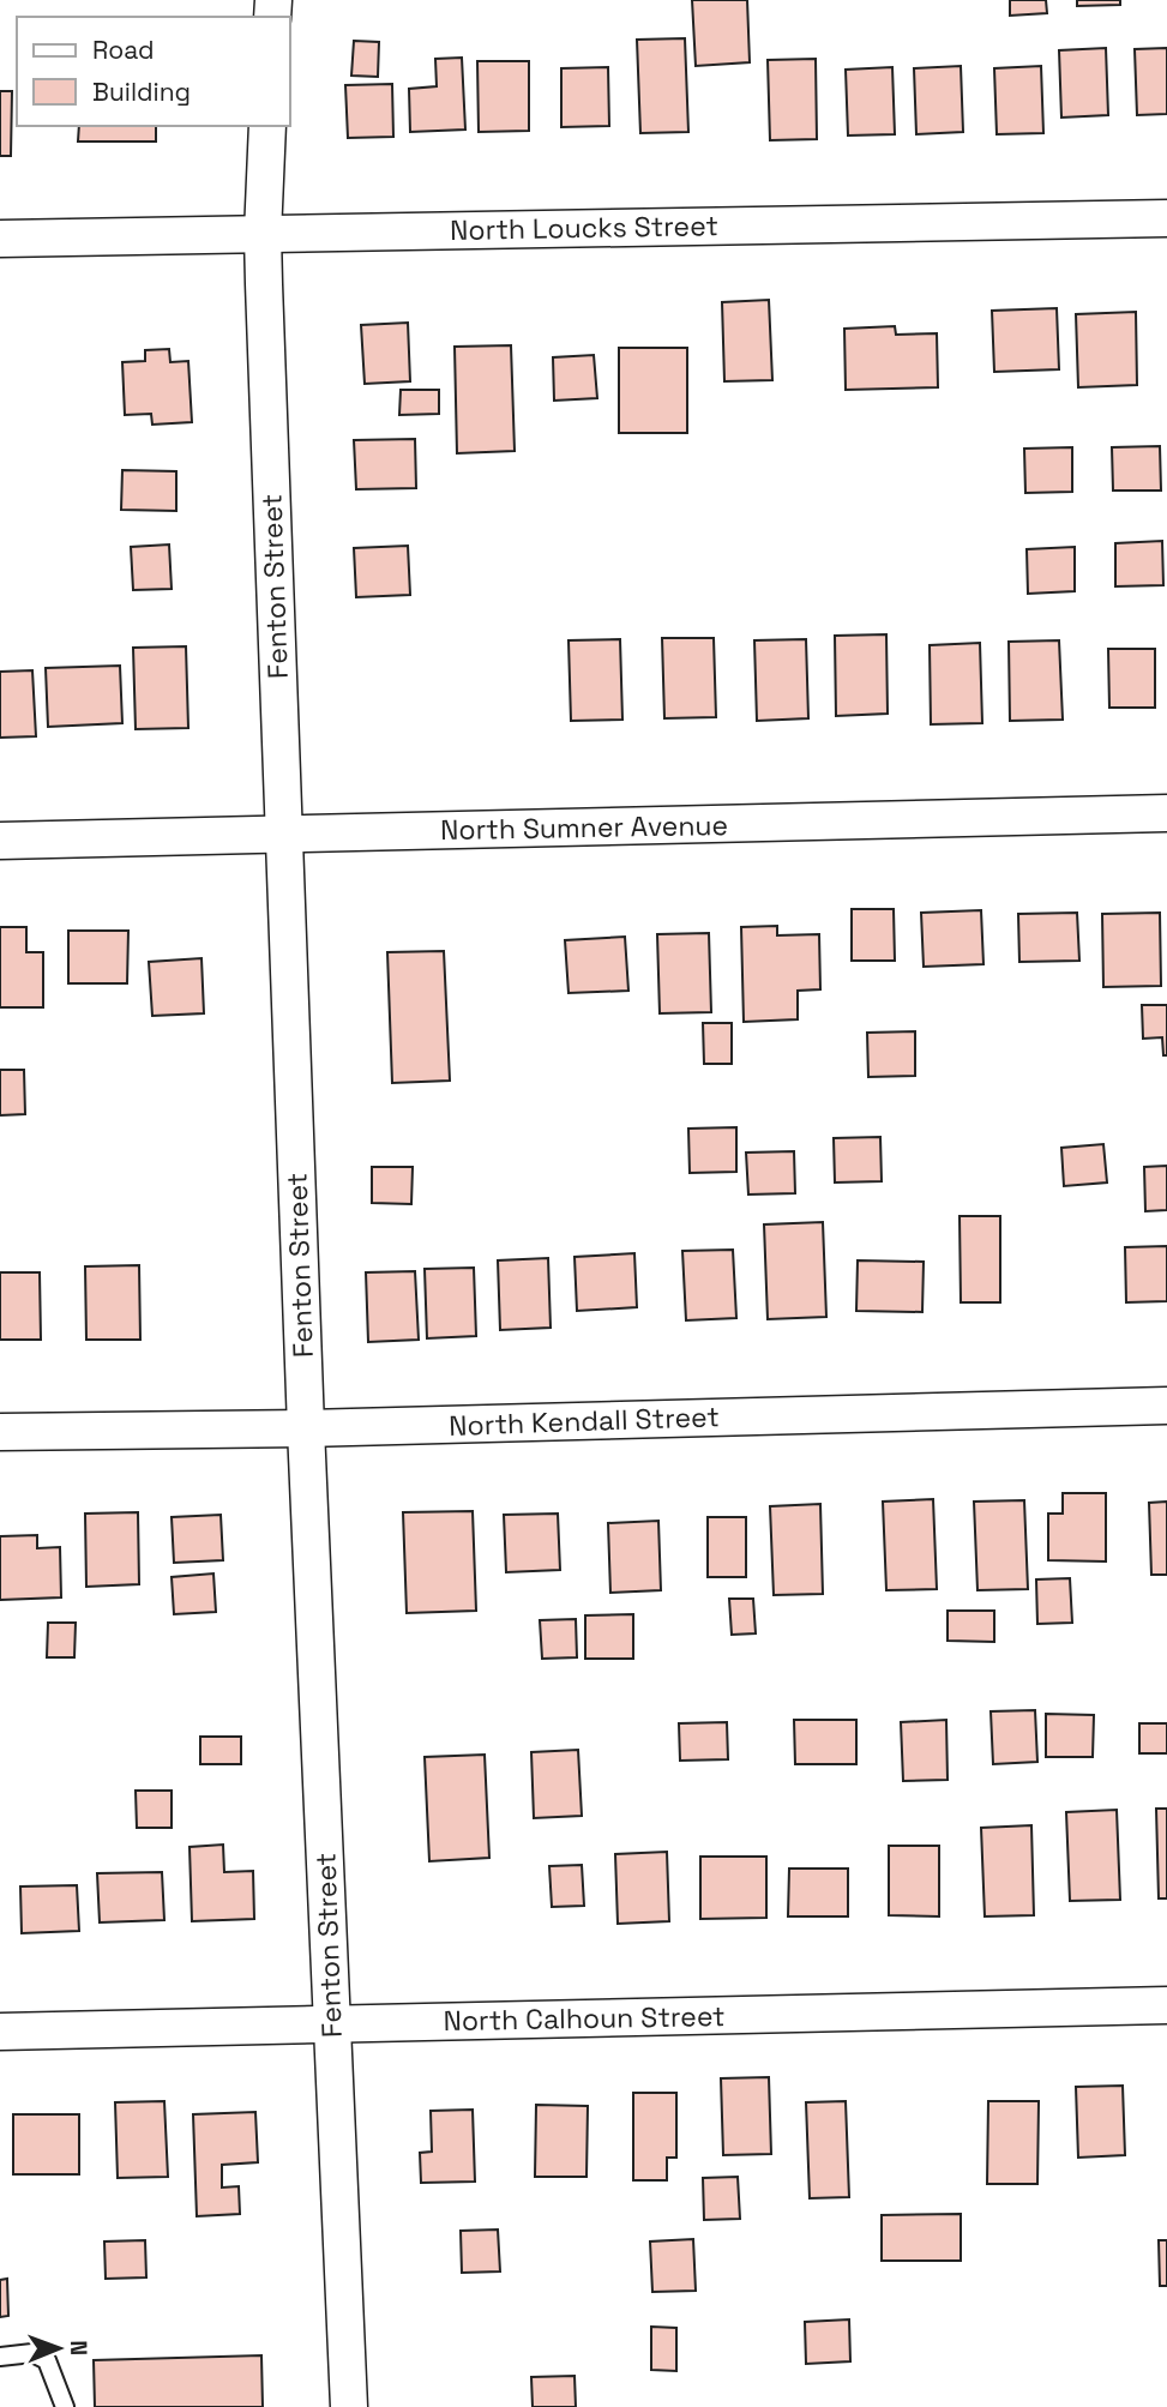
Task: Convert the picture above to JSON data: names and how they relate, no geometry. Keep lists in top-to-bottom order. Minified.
{"streets":{"street":["North Loucks Street","Fenton Street","North Sumner Avenue","North Kendall Street","North Calhoun Street"]},"crossings":[["North Loucks Street","Fenton Street"],["Fenton Street","North Sumner Avenue"],["Fenton Street","North Kendall Street"],["Fenton Street","North Calhoun Street"]],"legend":["Road","Building"],"north":"right"}
